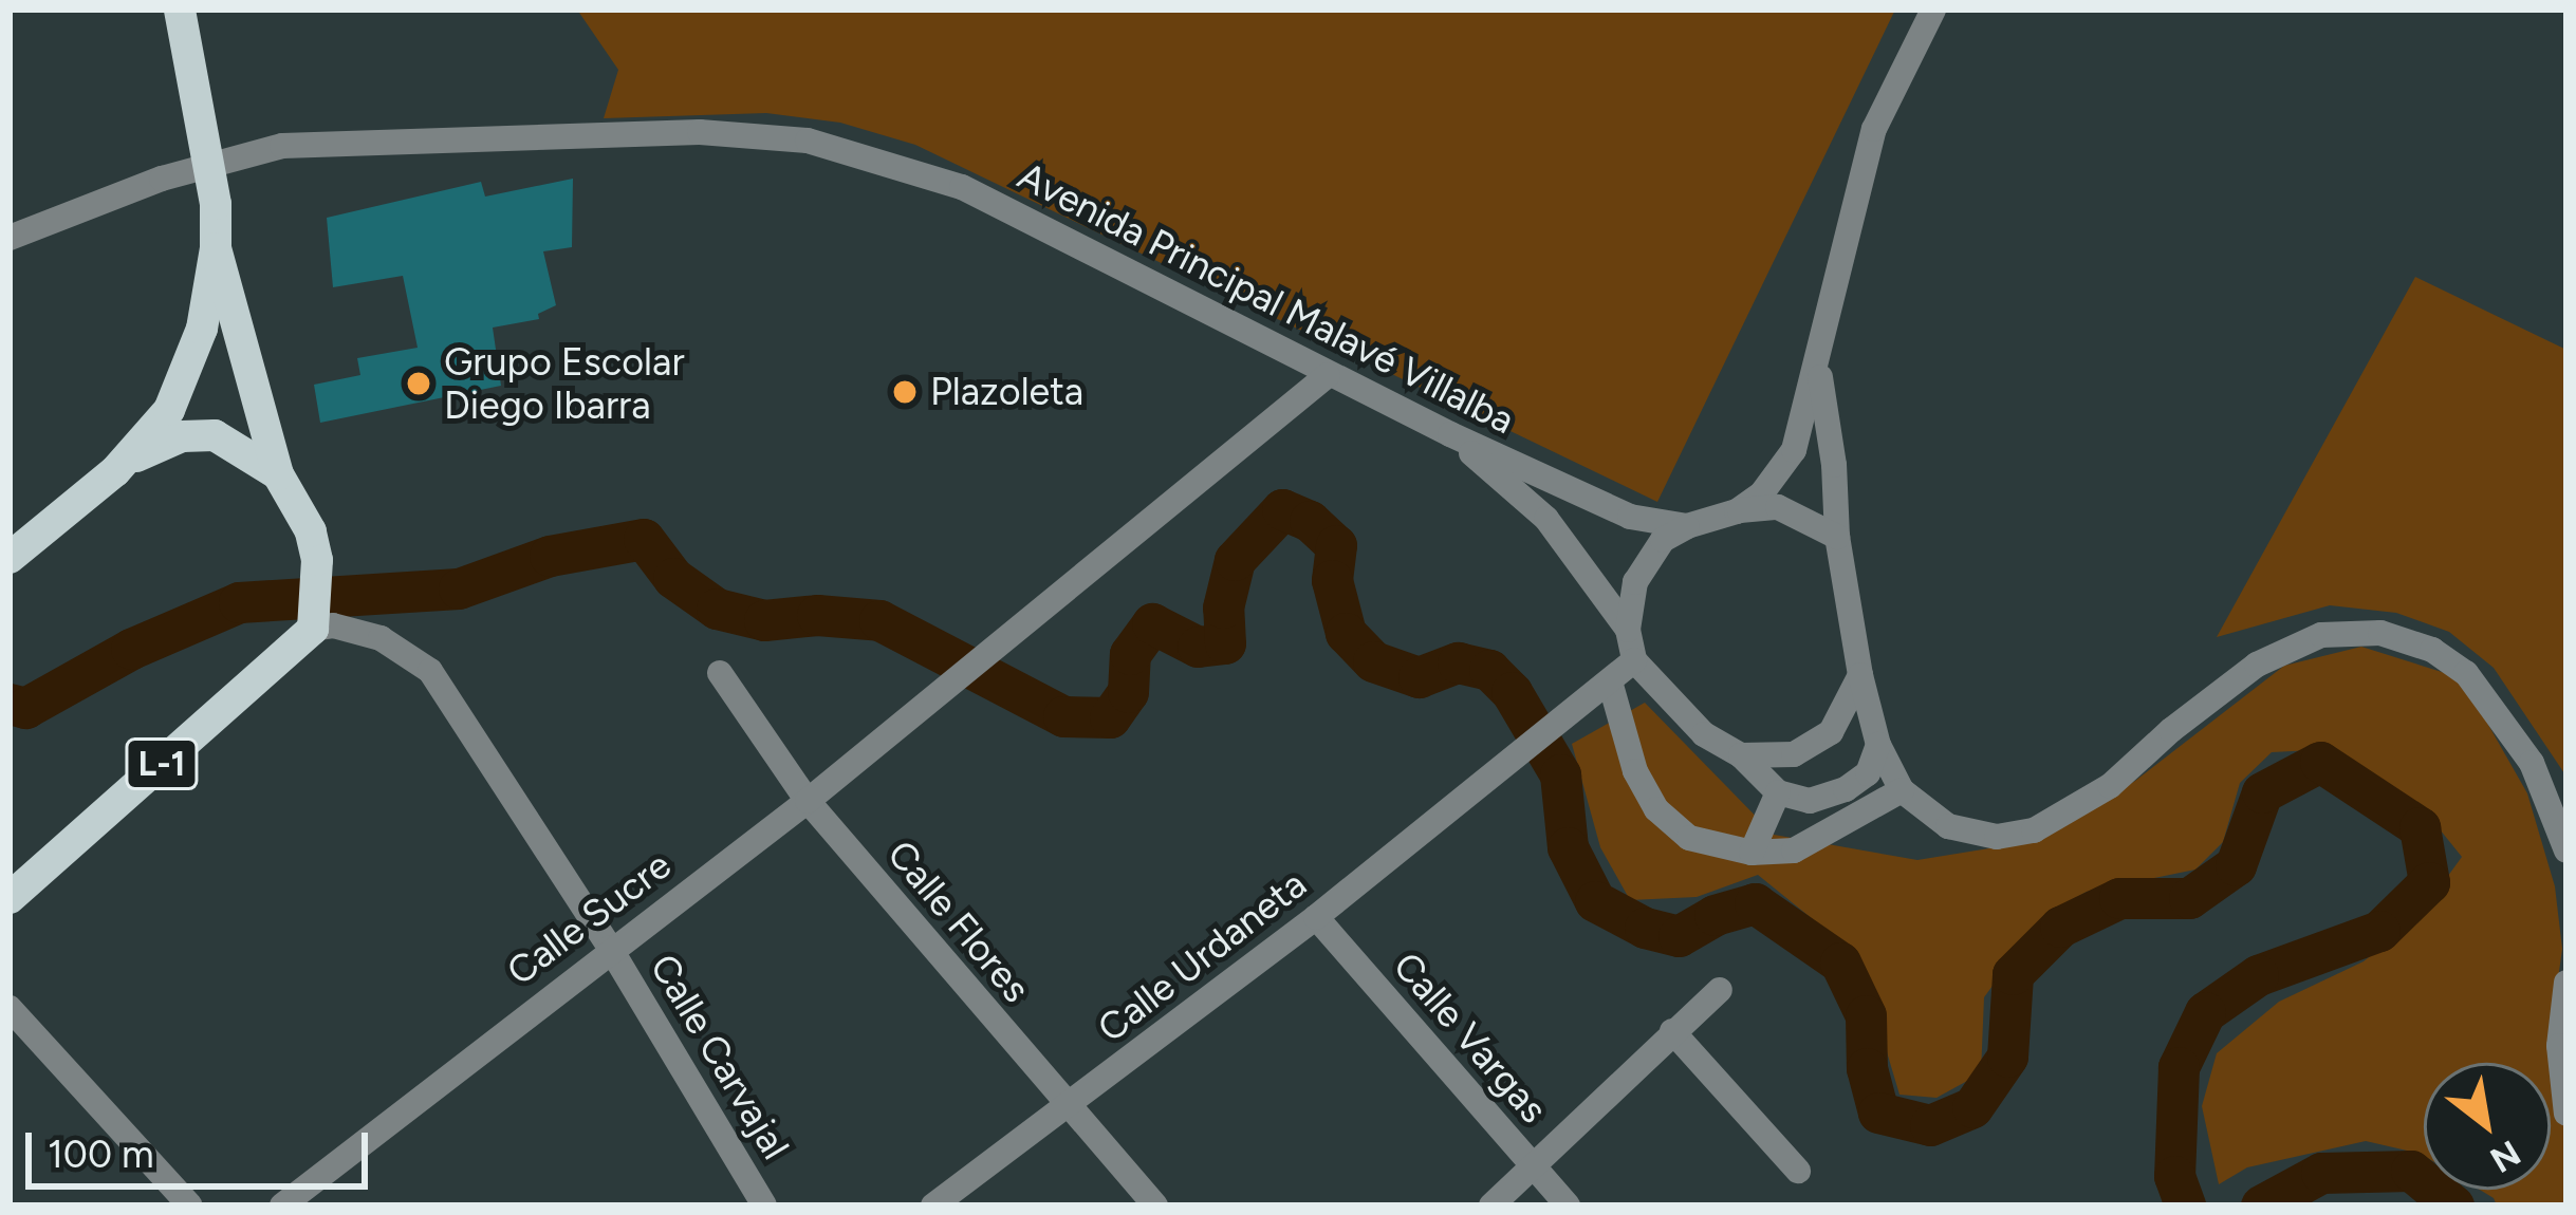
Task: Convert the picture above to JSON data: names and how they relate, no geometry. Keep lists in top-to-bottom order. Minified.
{"streets":{"main road":["L-1"],"street":["Avenida Principal Malavé Villalba","Calle Sucre","Calle Flores","Calle Urdaneta","Calle Vargas","Calle Carvajal"]},"crossings":[["Avenida Principal Malavé Villalba","Calle Sucre"],["Avenida Principal Malavé Villalba","Calle Urdaneta"],["L-1","Calle Carvajal"],["Calle Sucre","Calle Flores"],["Calle Sucre","Calle Carvajal"],["Calle Flores","Calle Urdaneta"],["Calle Urdaneta","Calle Vargas"]],"places":["Grupo Escolar Diego Ibarra","Plazoleta"],"scale_bar":"100 m","north":"bottom right"}
